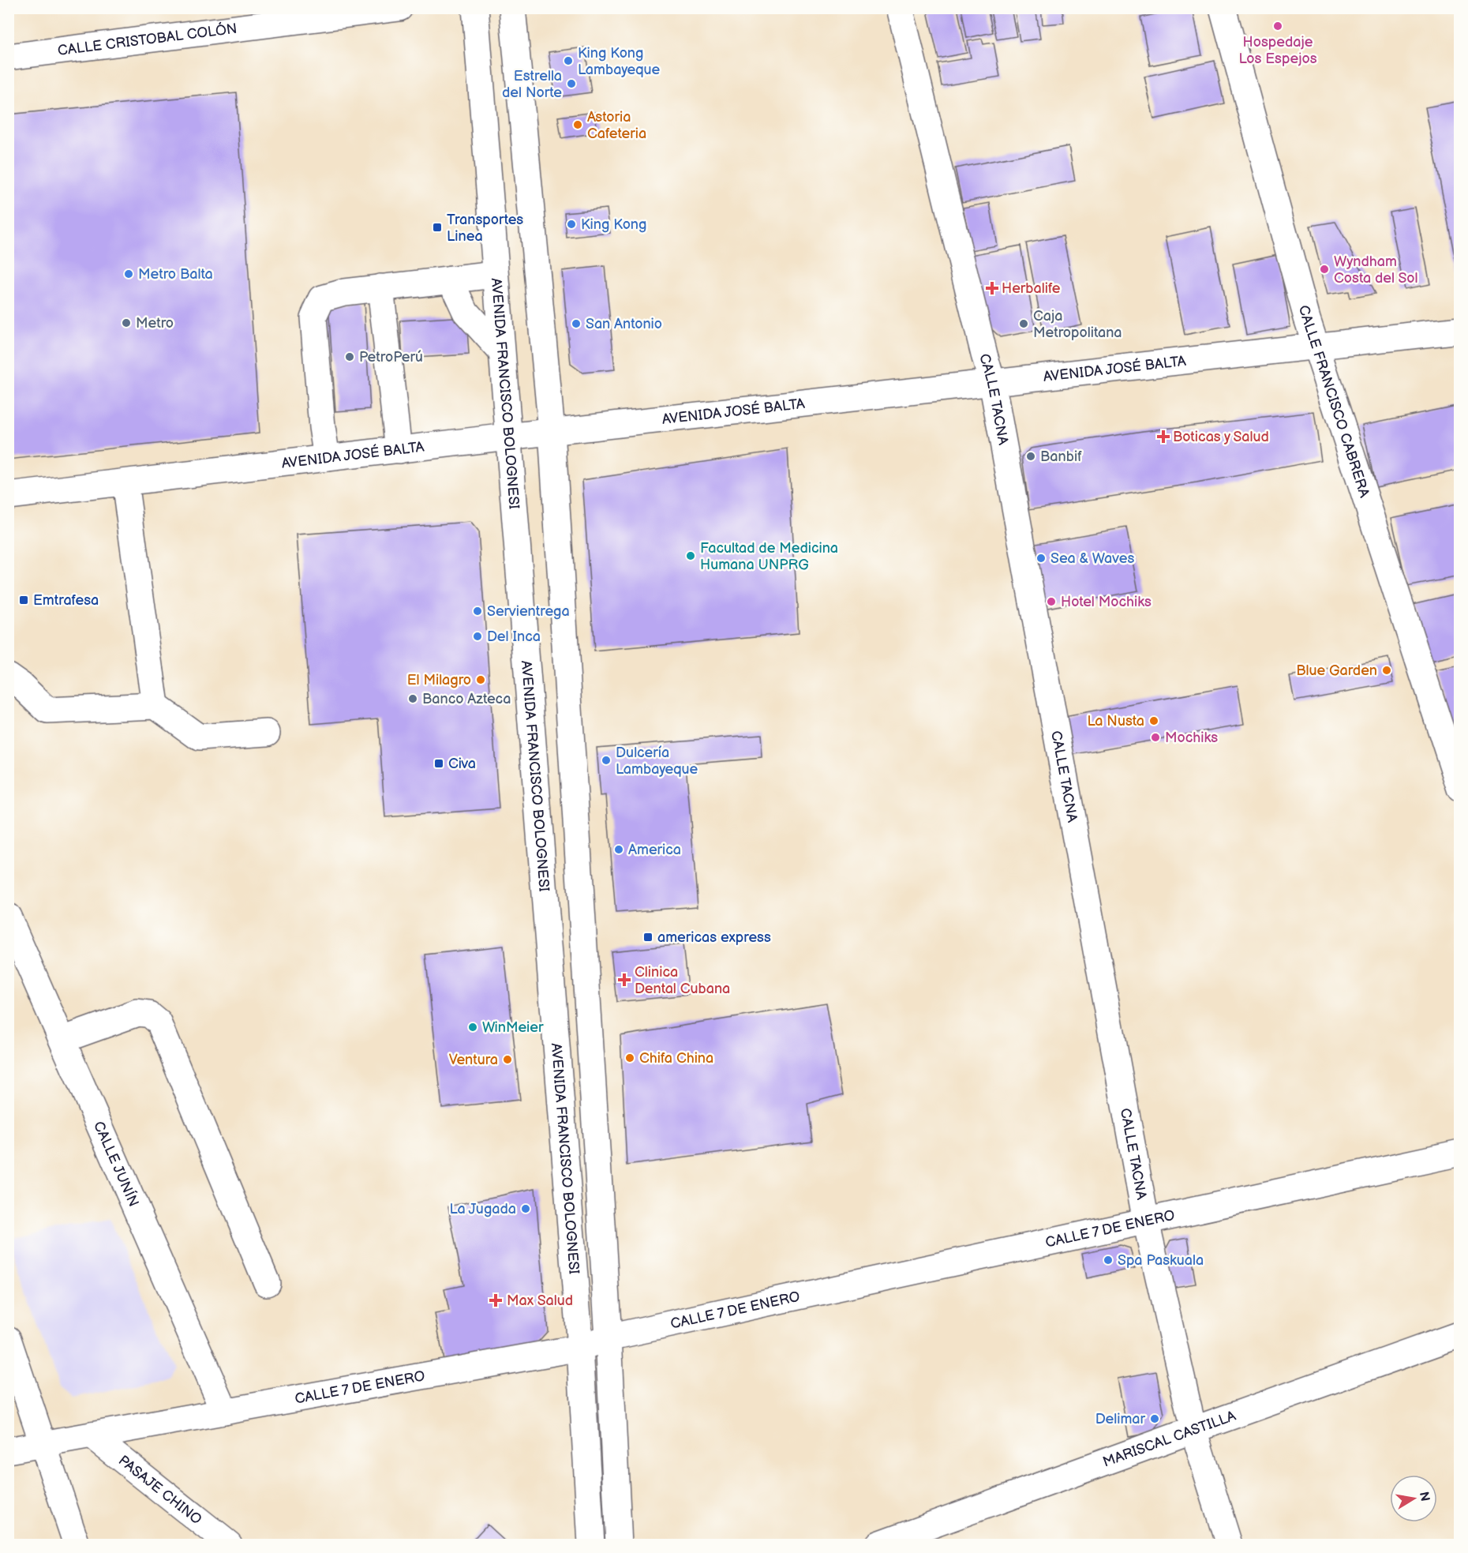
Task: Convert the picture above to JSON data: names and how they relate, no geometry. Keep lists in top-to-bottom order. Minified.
{"streets":{"street":["CALLE CRISTOBAL COLÓN","AVENIDA JOSÉ BALTA","AVENIDA FRANCISCO BOLOGNESI","CALLE TACNA","CALLE FRANCISCO CABRERA","CALLE JUNÍN","CALLE 7 DE ENERO","MARISCAL CASTILLA","PASAJE CHINO"]},"crossings":[["AVENIDA JOSÉ BALTA","AVENIDA FRANCISCO BOLOGNESI"],["AVENIDA JOSÉ BALTA","CALLE TACNA"],["AVENIDA JOSÉ BALTA","CALLE FRANCISCO CABRERA"],["AVENIDA FRANCISCO BOLOGNESI","CALLE 7 DE ENERO"],["CALLE TACNA","CALLE 7 DE ENERO"],["CALLE TACNA","MARISCAL CASTILLA"],["CALLE JUNÍN","CALLE 7 DE ENERO"],["CALLE 7 DE ENERO","PASAJE CHINO"]],"places":{"other":["Hospedaje Los Espejos","King Kong Lambayeque","Estrella del Norte","Astoria Cafeteria","King Kong","Wyndham Costa del Sol","Metro Balta","Metro","San Antonio","Caja Metropolitana","PetroPerú","Banbif","Facultad de Medicina Humana UNPRG","Sea & Waves","Hotel Mochiks","Servientrega","Del Inca","Blue Garden","El Milagro","Banco Azteca","La Nusta","Mochiks","Dulcería Lambayeque","America","WinMeier","Chifa China","Ventura","La Jugada","Spa Paskuala","Delimar"],"transit":["Transportes Linea","Emtrafesa","Civa","americas express"],"health":["Herbalife","Boticas y Salud","Clinica Dental Cubana","Max Salud"]},"north":"right"}
